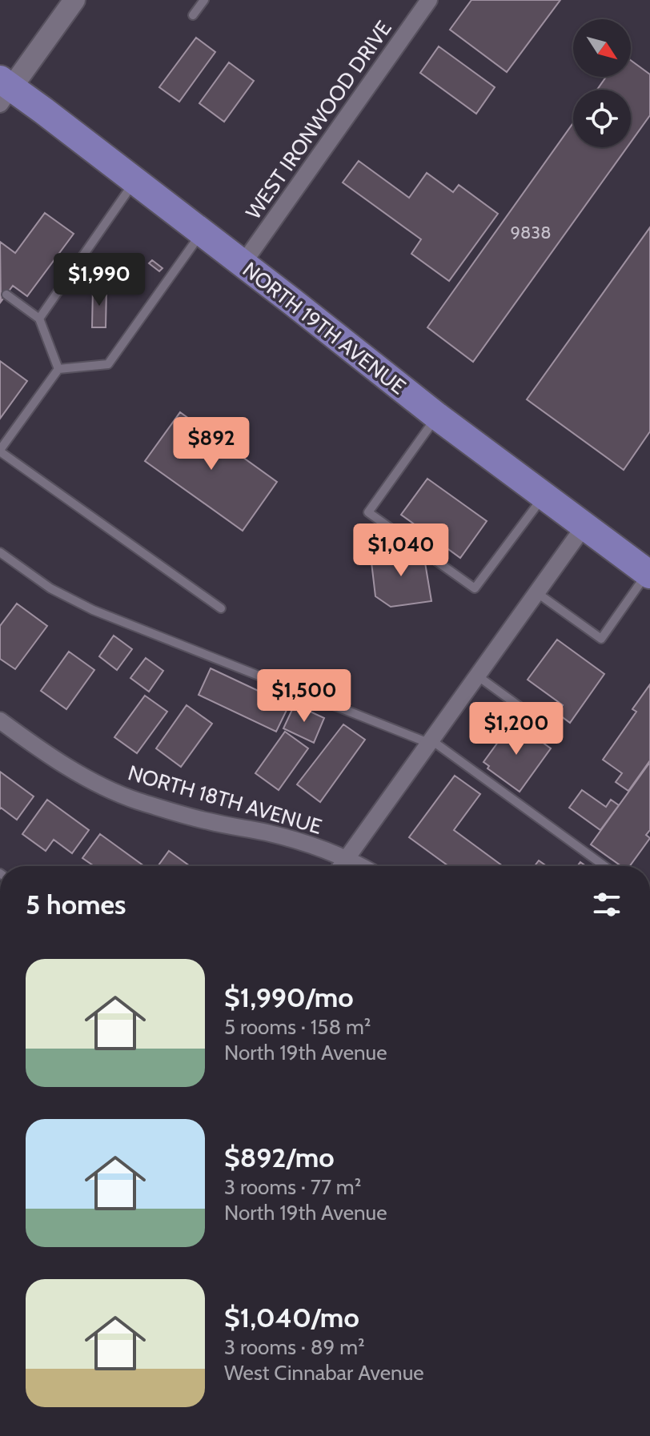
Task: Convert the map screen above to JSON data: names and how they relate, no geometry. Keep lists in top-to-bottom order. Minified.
{"streets":{"main road":["NORTH 19TH AVENUE"],"street":["WEST IRONWOOD DRIVE","NORTH 18TH AVENUE"]},"crossings":[["WEST IRONWOOD DRIVE","NORTH 19TH AVENUE"]],"house_numbers":["9838"],"north":"bottom right","page":{"price":["$1,990","$892","$1,040","$1,500","$1,200"],"heading":"5 homes","list":[{"name":"$1,990/mo","note":"5 rooms · 158 m² · North 19th Avenue"},{"name":"$892/mo","note":"3 rooms · 77 m² · North 19th Avenue"},{"name":"$1,040/mo","note":"3 rooms · 89 m² · West Cinnabar Avenue"}]}}
